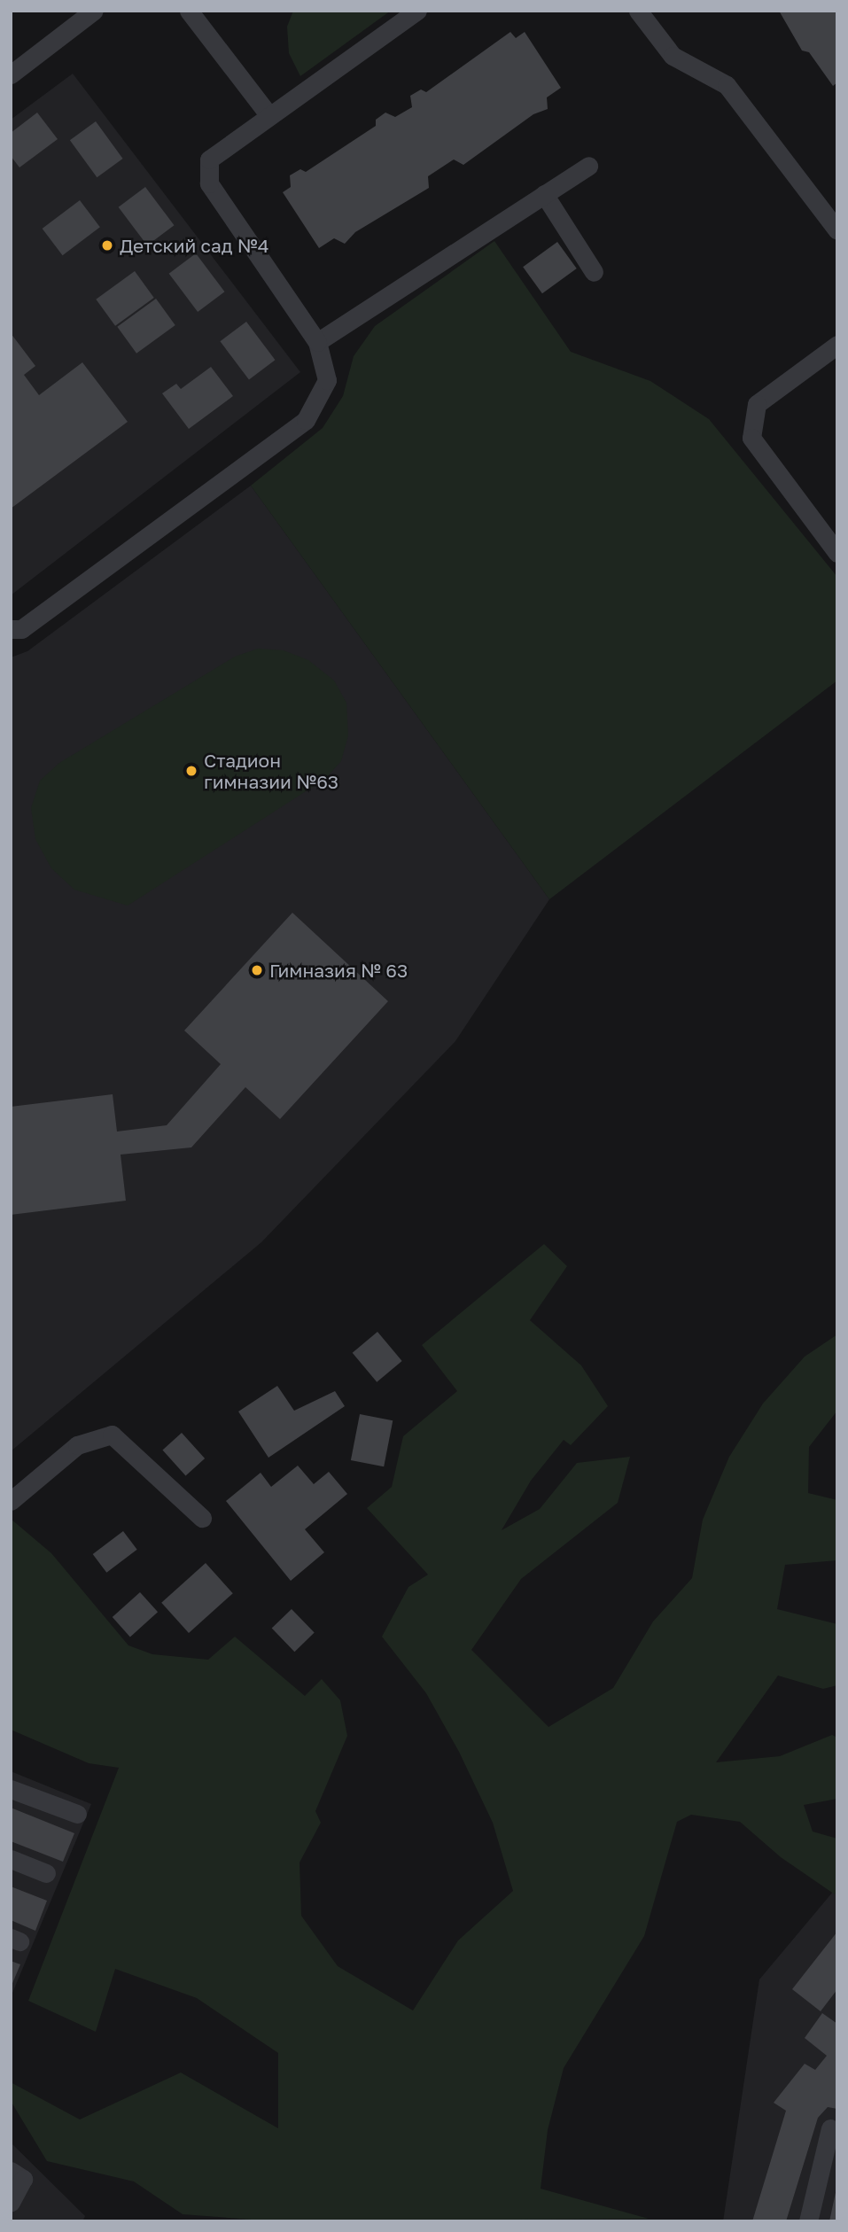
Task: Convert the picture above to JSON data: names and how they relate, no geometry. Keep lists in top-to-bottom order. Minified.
{"places":["Детский сад №4","Стадион гимназии №63","Гимназия № 63"]}
